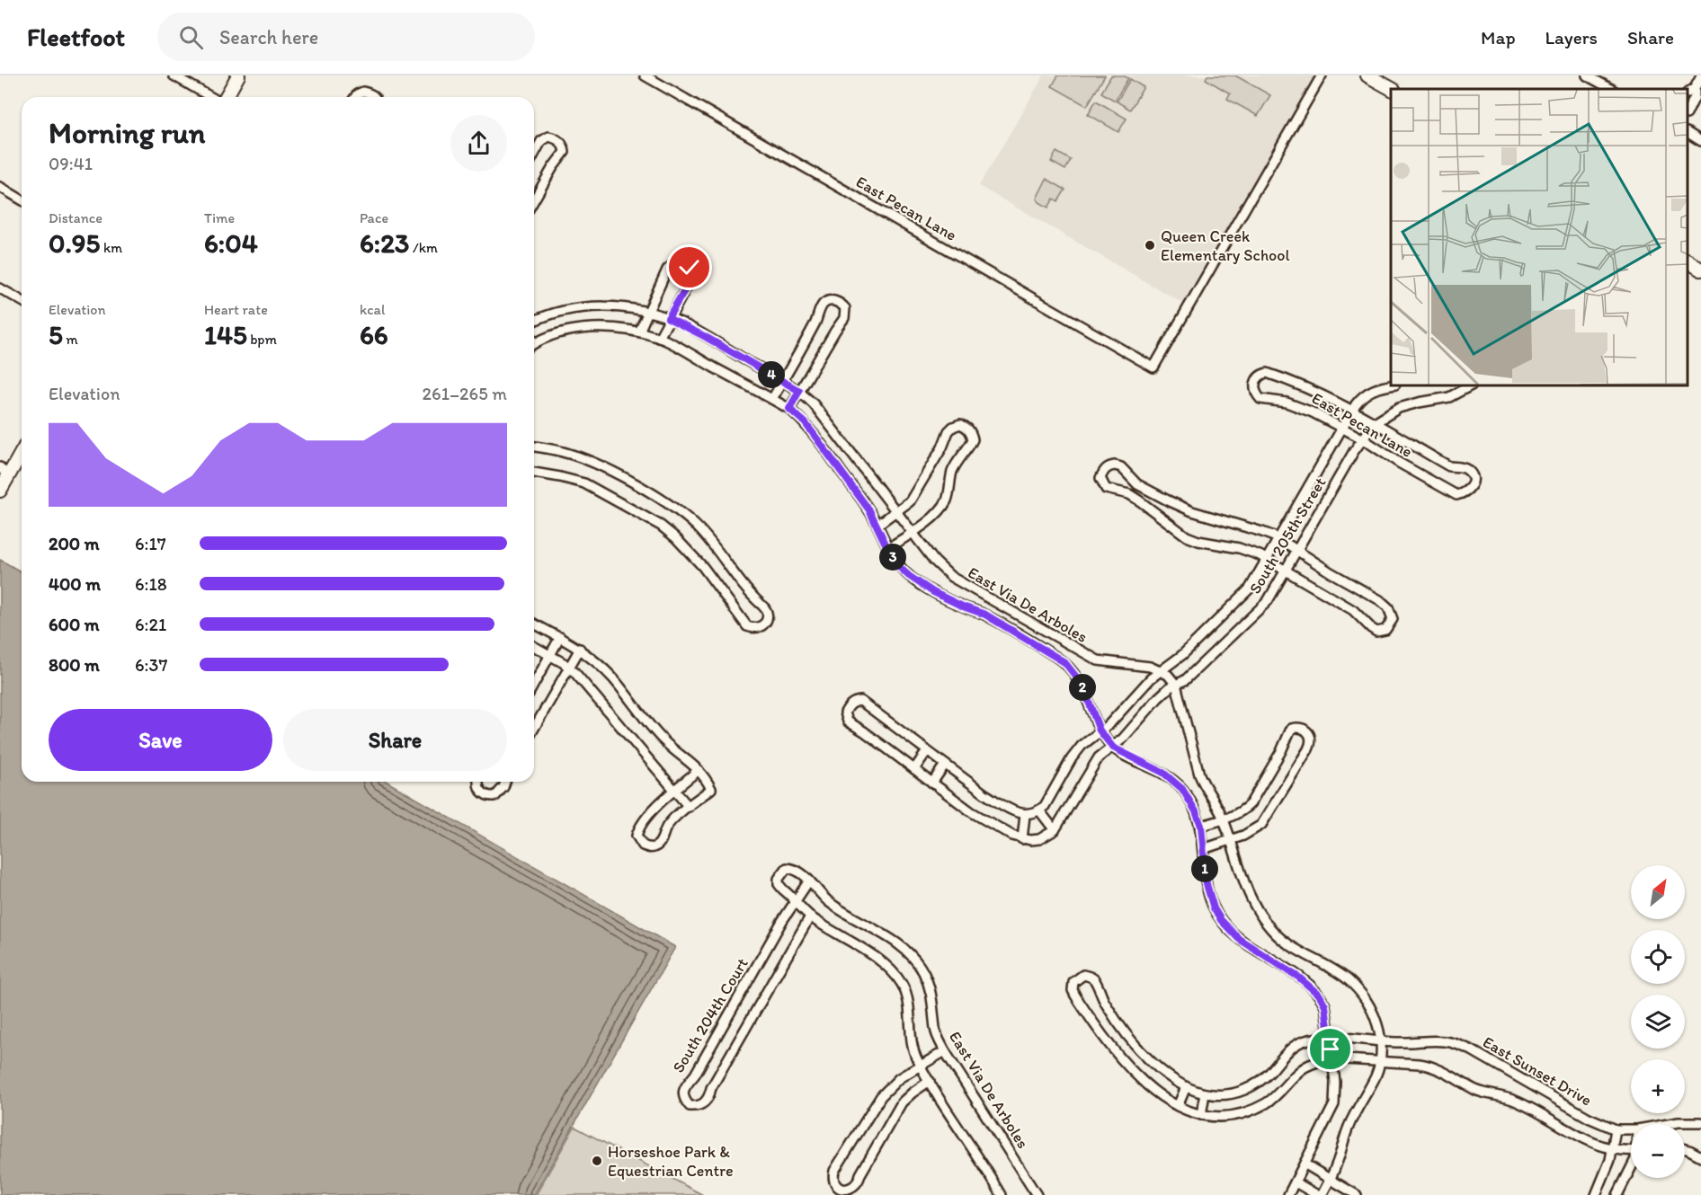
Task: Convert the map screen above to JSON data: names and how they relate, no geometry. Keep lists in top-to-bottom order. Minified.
{"streets":{"street":["East Pecan Lane","South 205th Street","East Via De Arboles","South 204th Court","East Sunset Drive"]},"crossings":[["East Pecan Lane","South 205th Street"],["South 205th Street","East Via De Arboles"],["East Via De Arboles","South 204th Court"],["East Via De Arboles","East Sunset Drive"]],"places":["Queen Creek Elementary School","Horseshoe Park & Equestrian Centre"],"north":"top right","page":{"header":"Fleetfoot","search":"Search here","nav":["Map","Layers","Share"],"heading":["Morning run","09:41"],"stats":[["Distance","0.95 km"],["Time","6:04"],["Pace","6:23 /km"],["Elevation","5 m"],["Heart rate","145 bpm"],["kcal","66"]],"pins":["4","3","2","1"],"chart":["Elevation","261–265 m"],"list":[{"name":"200 m","note":"6:17"},{"name":"400 m","note":"6:18"},{"name":"600 m","note":"6:21"},{"name":"800 m","note":"6:37"}],"buttons":["Save","Share"],"map_buttons":["+","−"]}}
